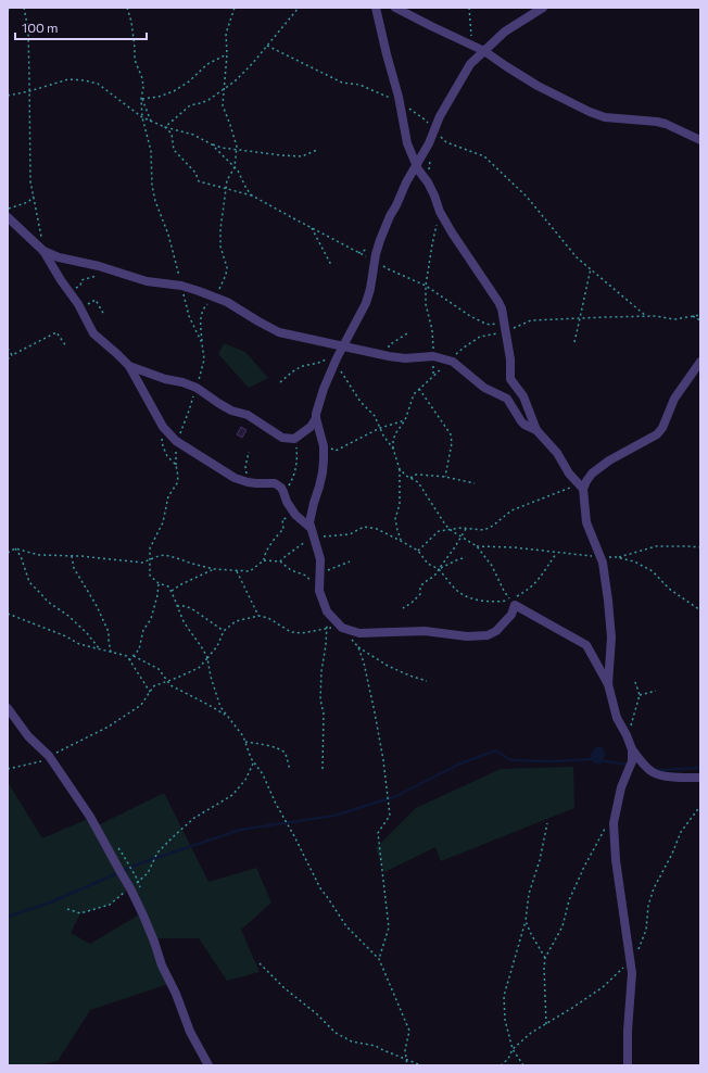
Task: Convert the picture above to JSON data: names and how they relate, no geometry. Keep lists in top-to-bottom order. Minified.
{"scale_bar":"100 m"}
